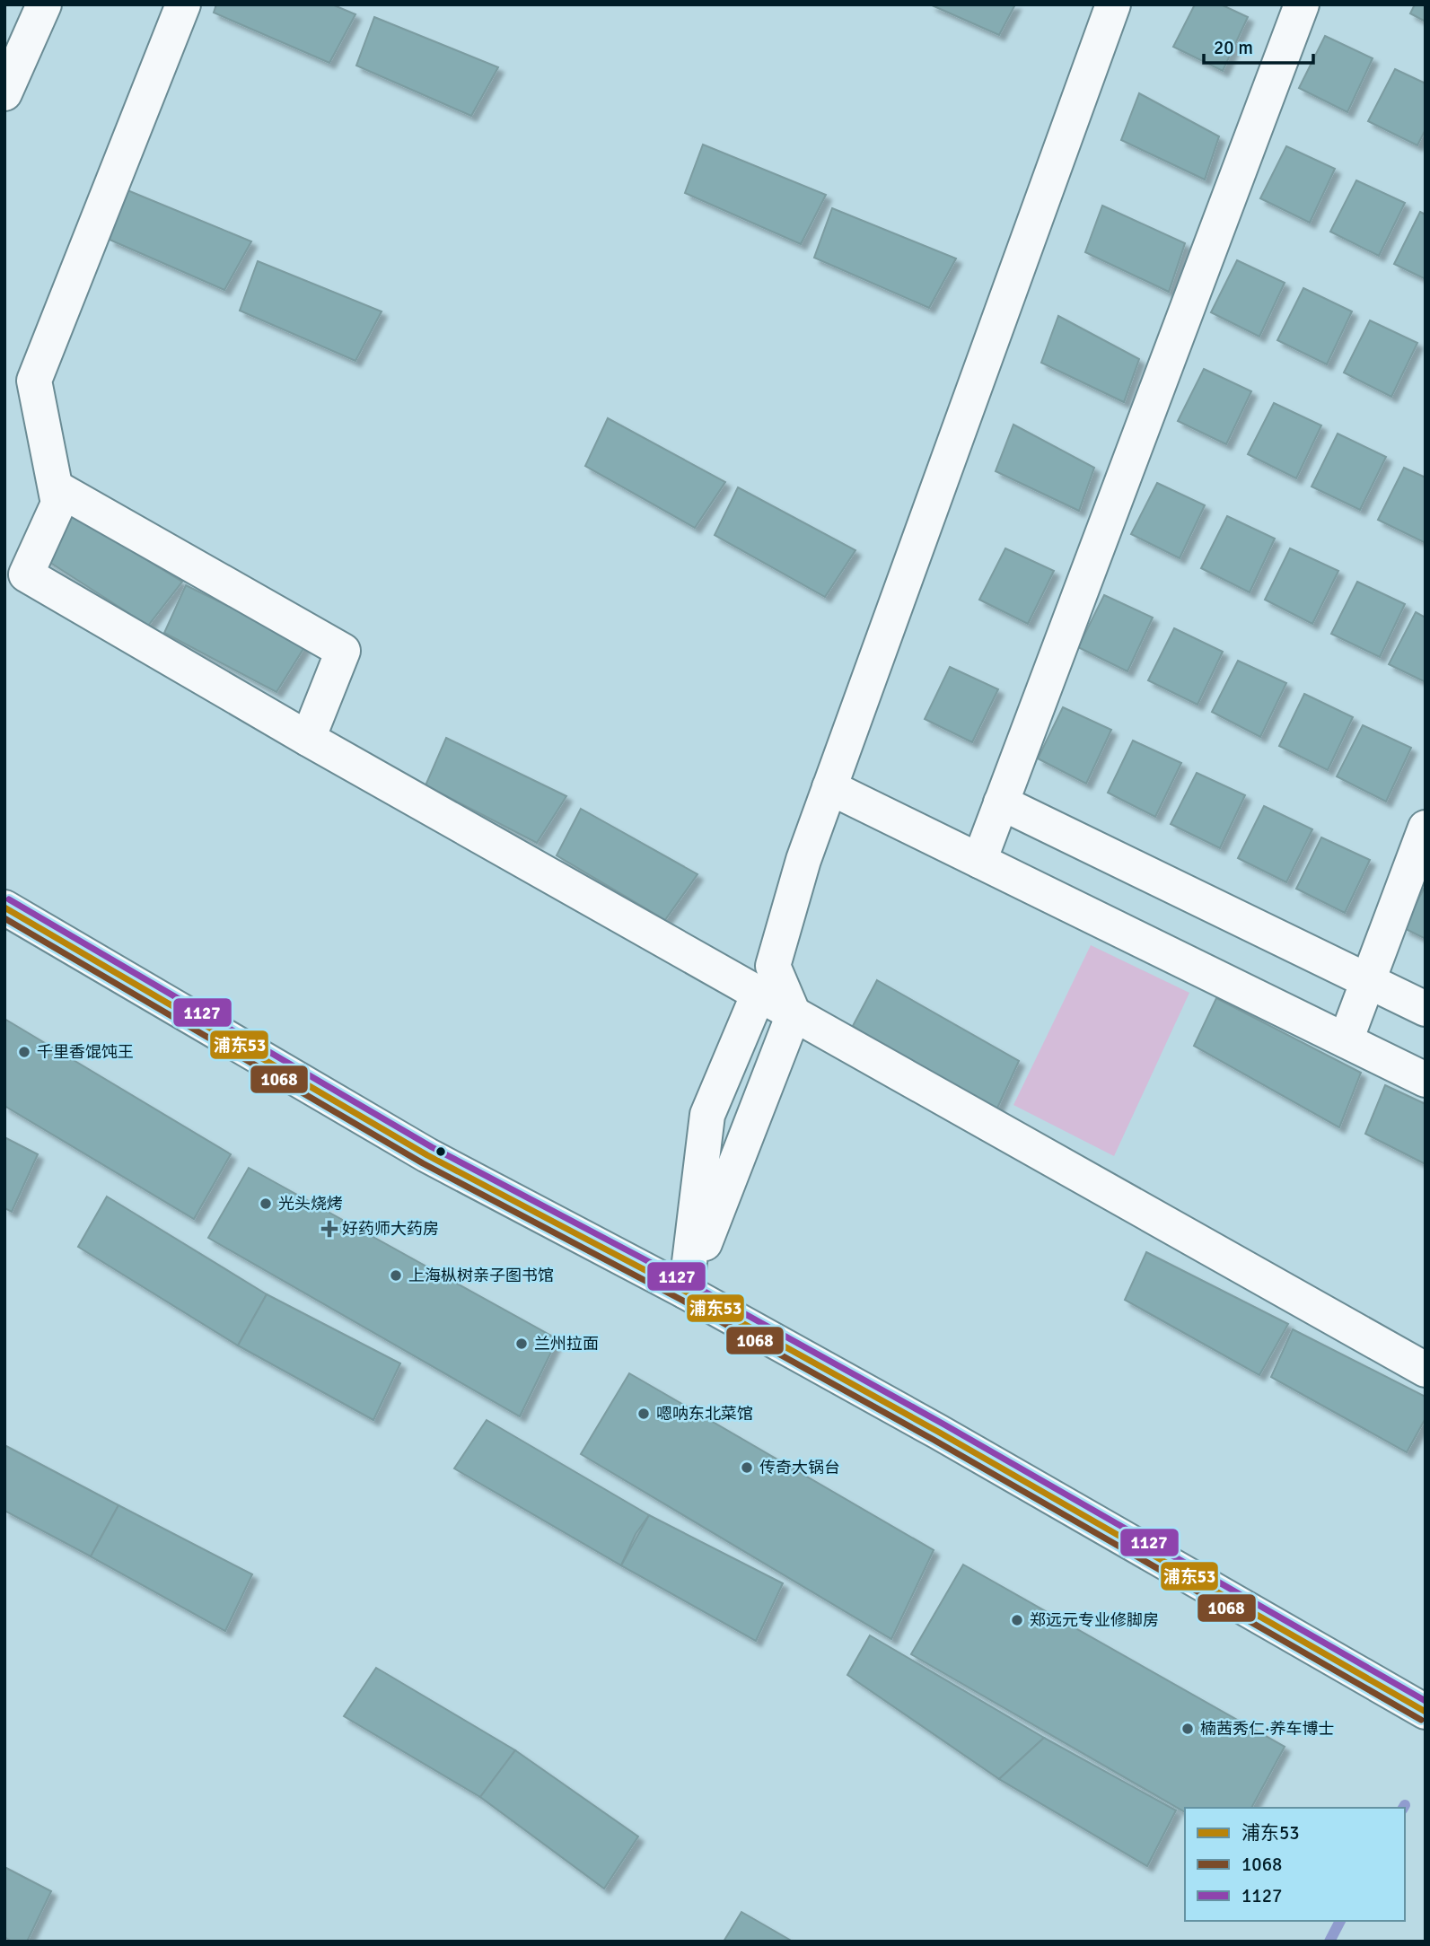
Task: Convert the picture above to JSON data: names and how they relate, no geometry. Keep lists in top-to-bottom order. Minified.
{"places":{"other":["千里香馄饨王","光头烧烤","上海枞树亲子图书馆","兰州拉面","嗯呐东北菜馆","传奇大锅台","郑远元专业修脚房","楠茜秀仁·养车博士"],"health":["好药师大药房"]},"lines":["transit line 1127","transit line 浦东53","transit line 1068"],"legend":["浦东53","1068","1127"],"scale_bar":"20 m"}
